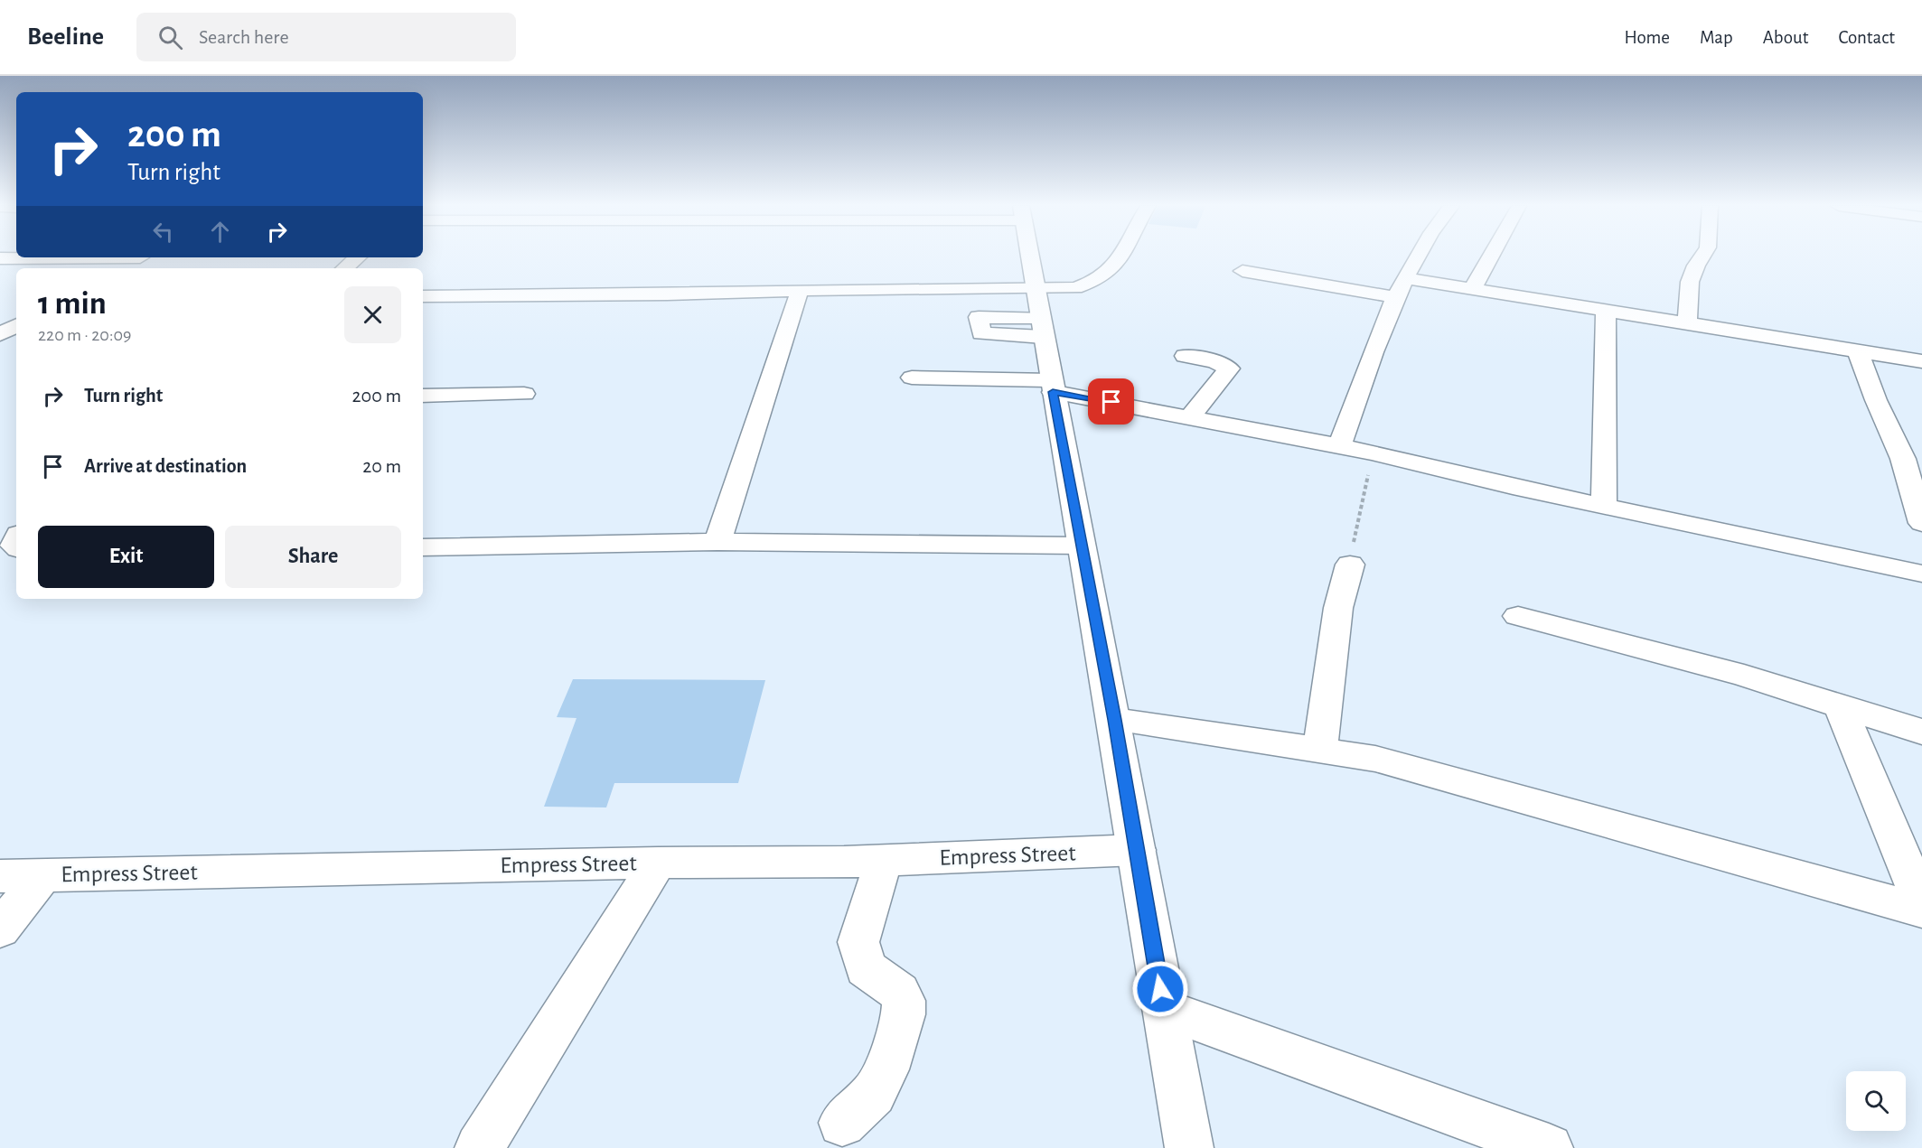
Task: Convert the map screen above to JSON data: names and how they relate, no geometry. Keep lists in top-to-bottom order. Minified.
{"streets":{"street":["Empress Street"]},"page":{"header":"Beeline","search":"Search here","nav":["Home","Map","About","Contact"],"turn":["200 m","Turn right"],"heading":["1 min","220 m · 20:09"],"list":[{"name":"Turn right","value":"200 m"},{"name":"Arrive at destination","value":"20 m"}],"buttons":["Exit","Share"]}}
